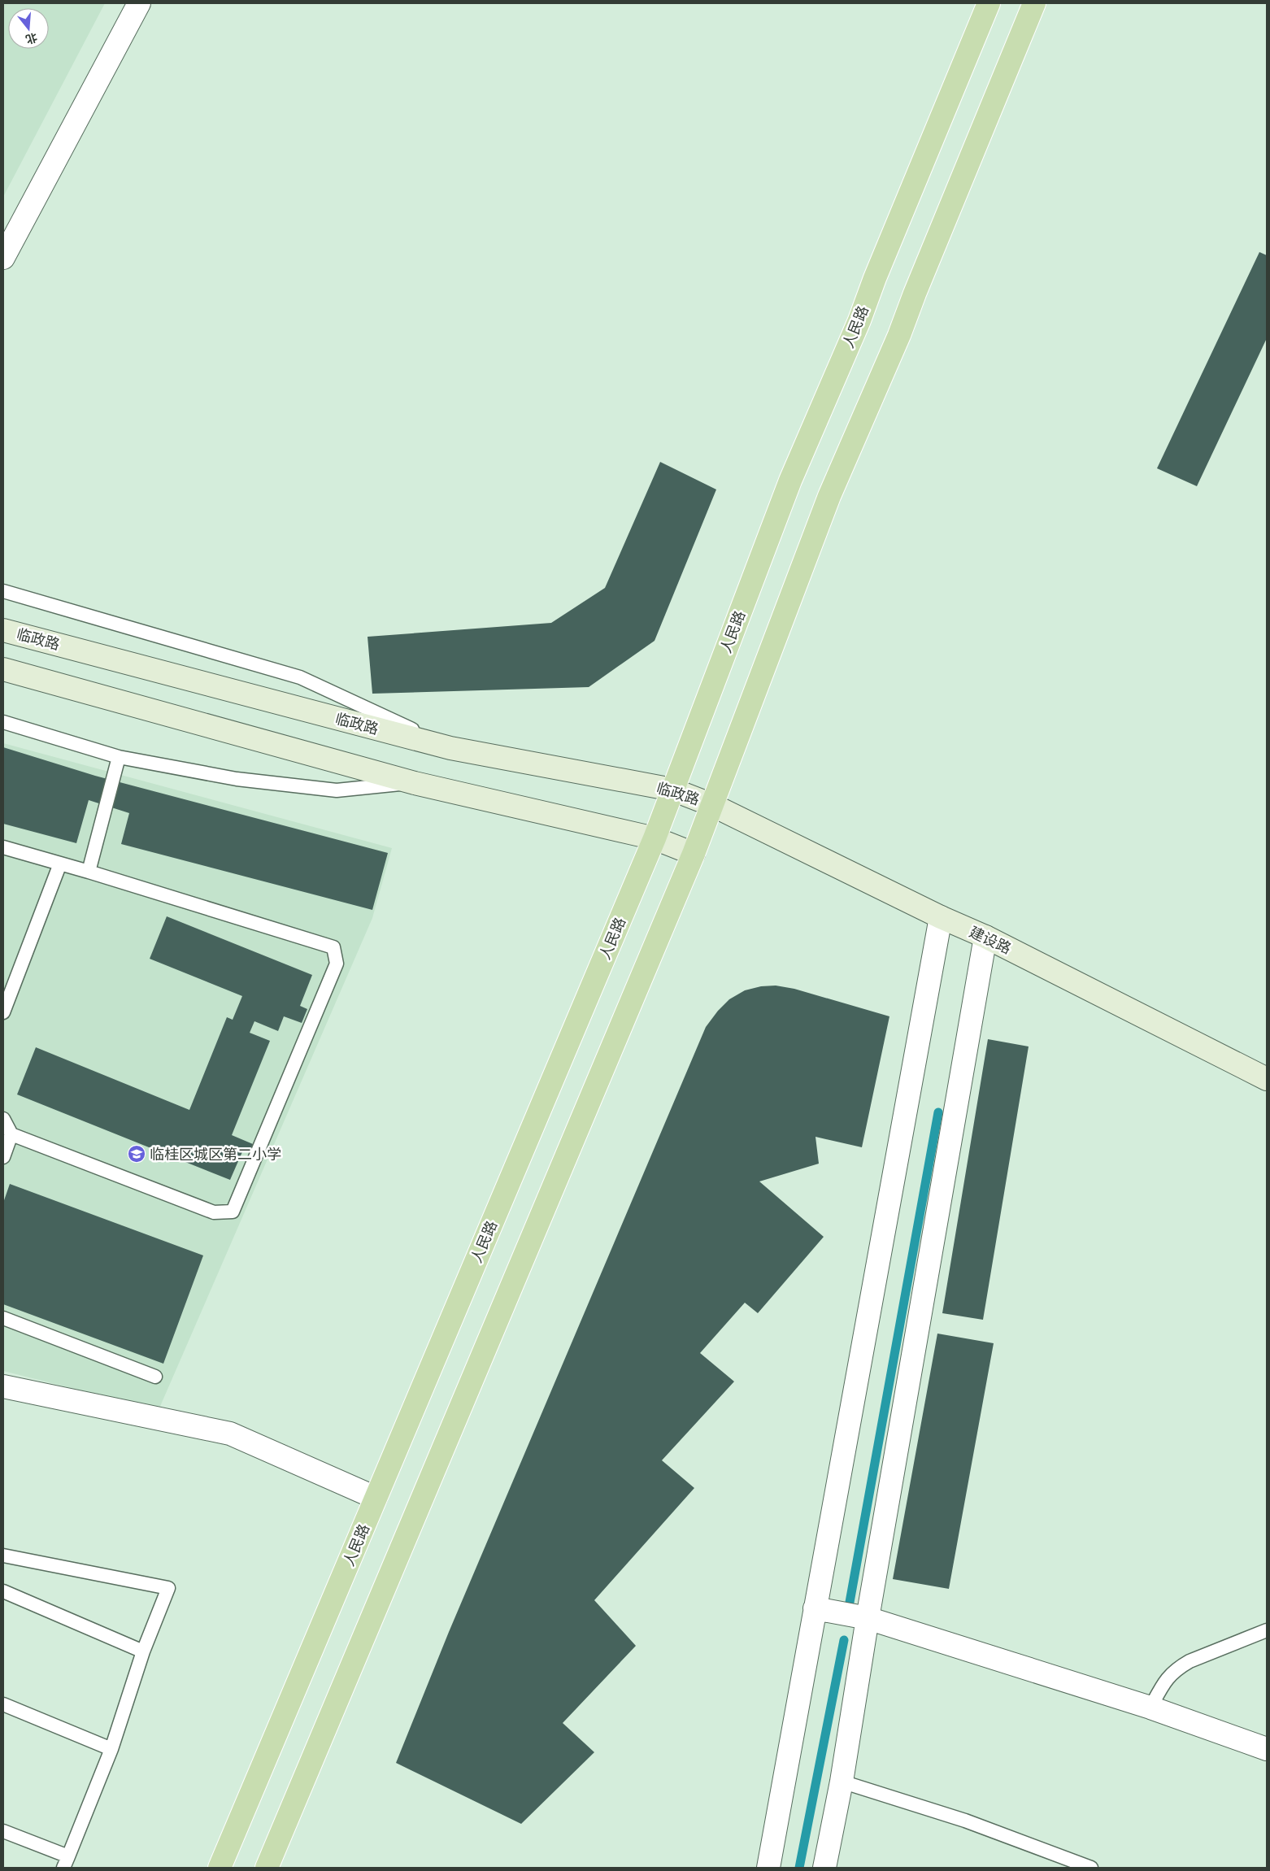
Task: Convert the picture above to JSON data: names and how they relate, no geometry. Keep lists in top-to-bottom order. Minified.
{"streets":{"main road":["人民路","临政路","建设路"]},"crossings":[["人民路","临政路"],["临政路","建设路"]],"places":{"school or university":["临桂区城区第二小学"]},"north":"bottom"}
